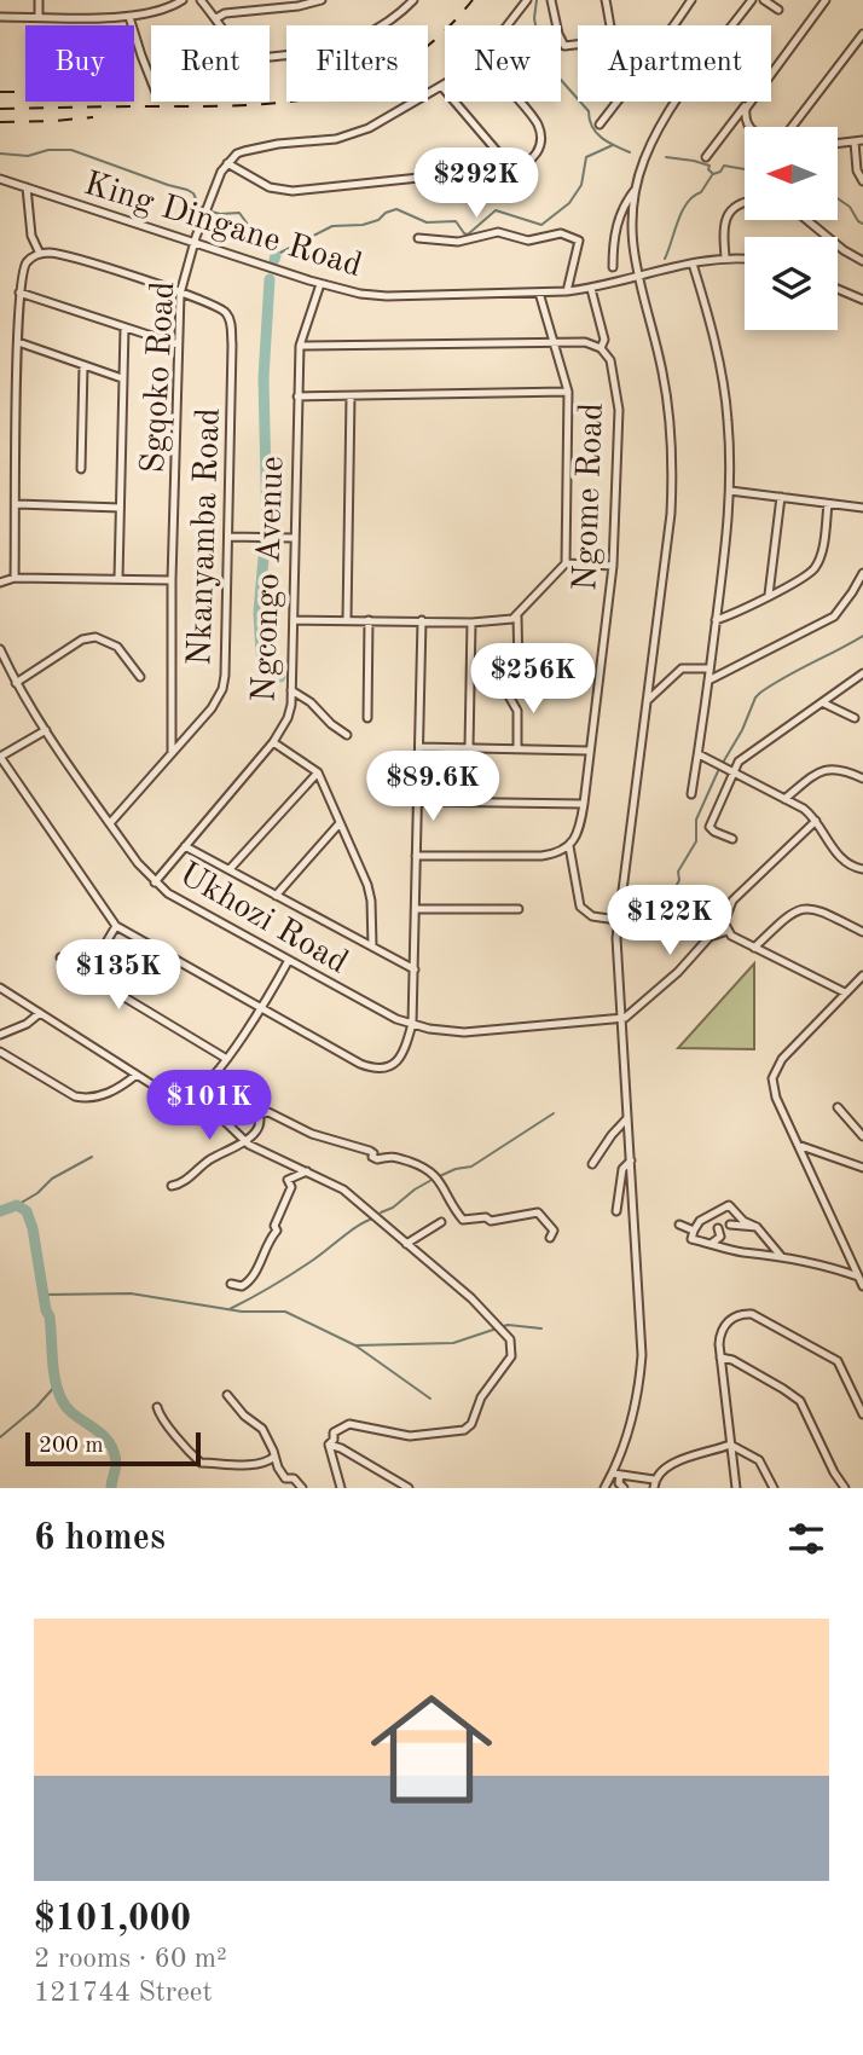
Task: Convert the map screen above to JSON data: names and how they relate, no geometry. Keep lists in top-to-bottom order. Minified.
{"streets":{"street":["King Dingane Road","Sgqoko Road","Ngome Road","Nkanyamba Road","Ngcongo Avenue","Ukhozi Road"]},"crossings":[["King Dingane Road","Sgqoko Road"],["King Dingane Road","Ngome Road"],["King Dingane Road","Ngcongo Avenue"],["Sgqoko Road","Nkanyamba Road"],["Nkanyamba Road","Ukhozi Road"],["Ngcongo Avenue","Ukhozi Road"]],"scale_bar":"200 m","north":"left","page":{"chip":["Buy","Rent","Filters","New","Apartment"],"price":["$292K","$256K","$89.6K","$122K","$135K","$101K"],"scale":"200 m","heading":"6 homes","list":[{"name":"$101,000","note":"2 rooms · 60 m² · 121744 Street"}]}}
